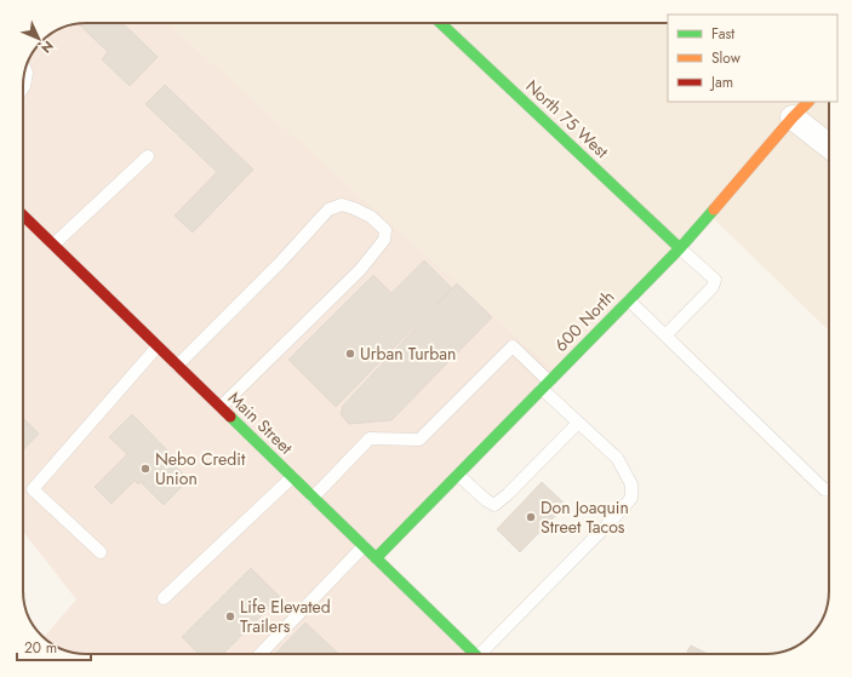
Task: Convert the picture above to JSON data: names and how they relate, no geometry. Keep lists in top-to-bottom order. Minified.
{"streets":{"street":["North 75 West","600 North","Main Street"]},"crossings":[["North 75 West","600 North"],["600 North","Main Street"]],"places":["Urban Turban","Nebo Credit Union","Don Joaquin Street Tacos","Life Elevated Trailers"],"legend":["Fast","Slow","Jam"],"scale_bar":"20 m","north":"bottom right"}
